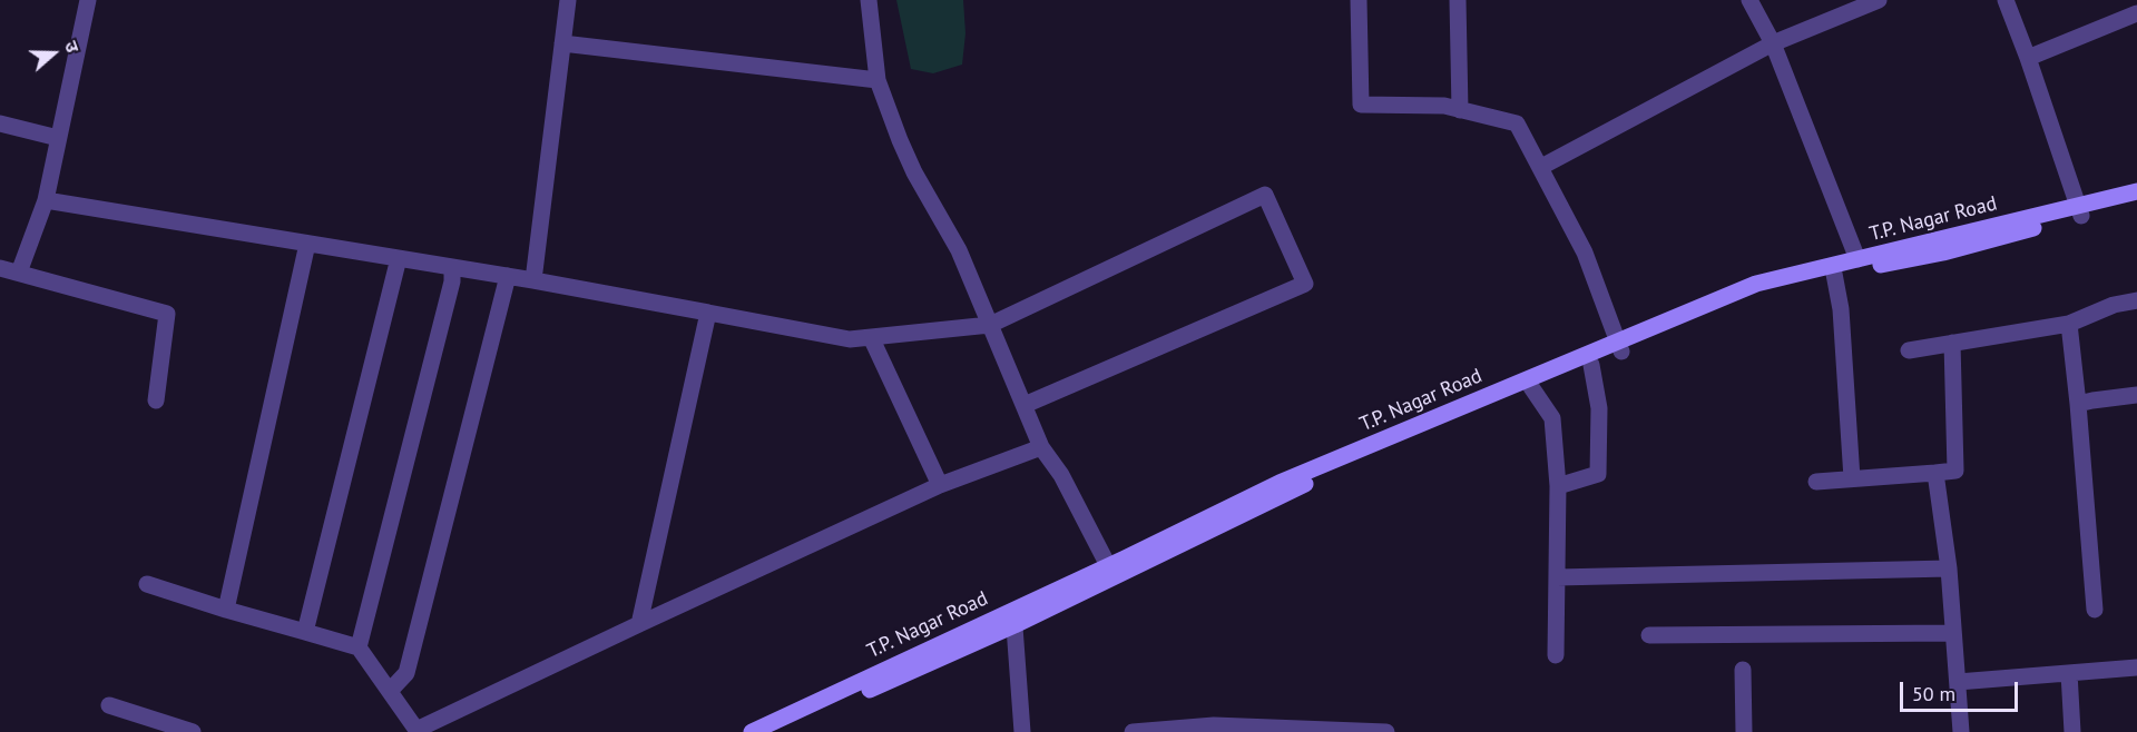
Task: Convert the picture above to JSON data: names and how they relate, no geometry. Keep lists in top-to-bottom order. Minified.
{"streets":{"main road":["T.P. Nagar Road"]},"scale_bar":"50 m","north":"right"}
